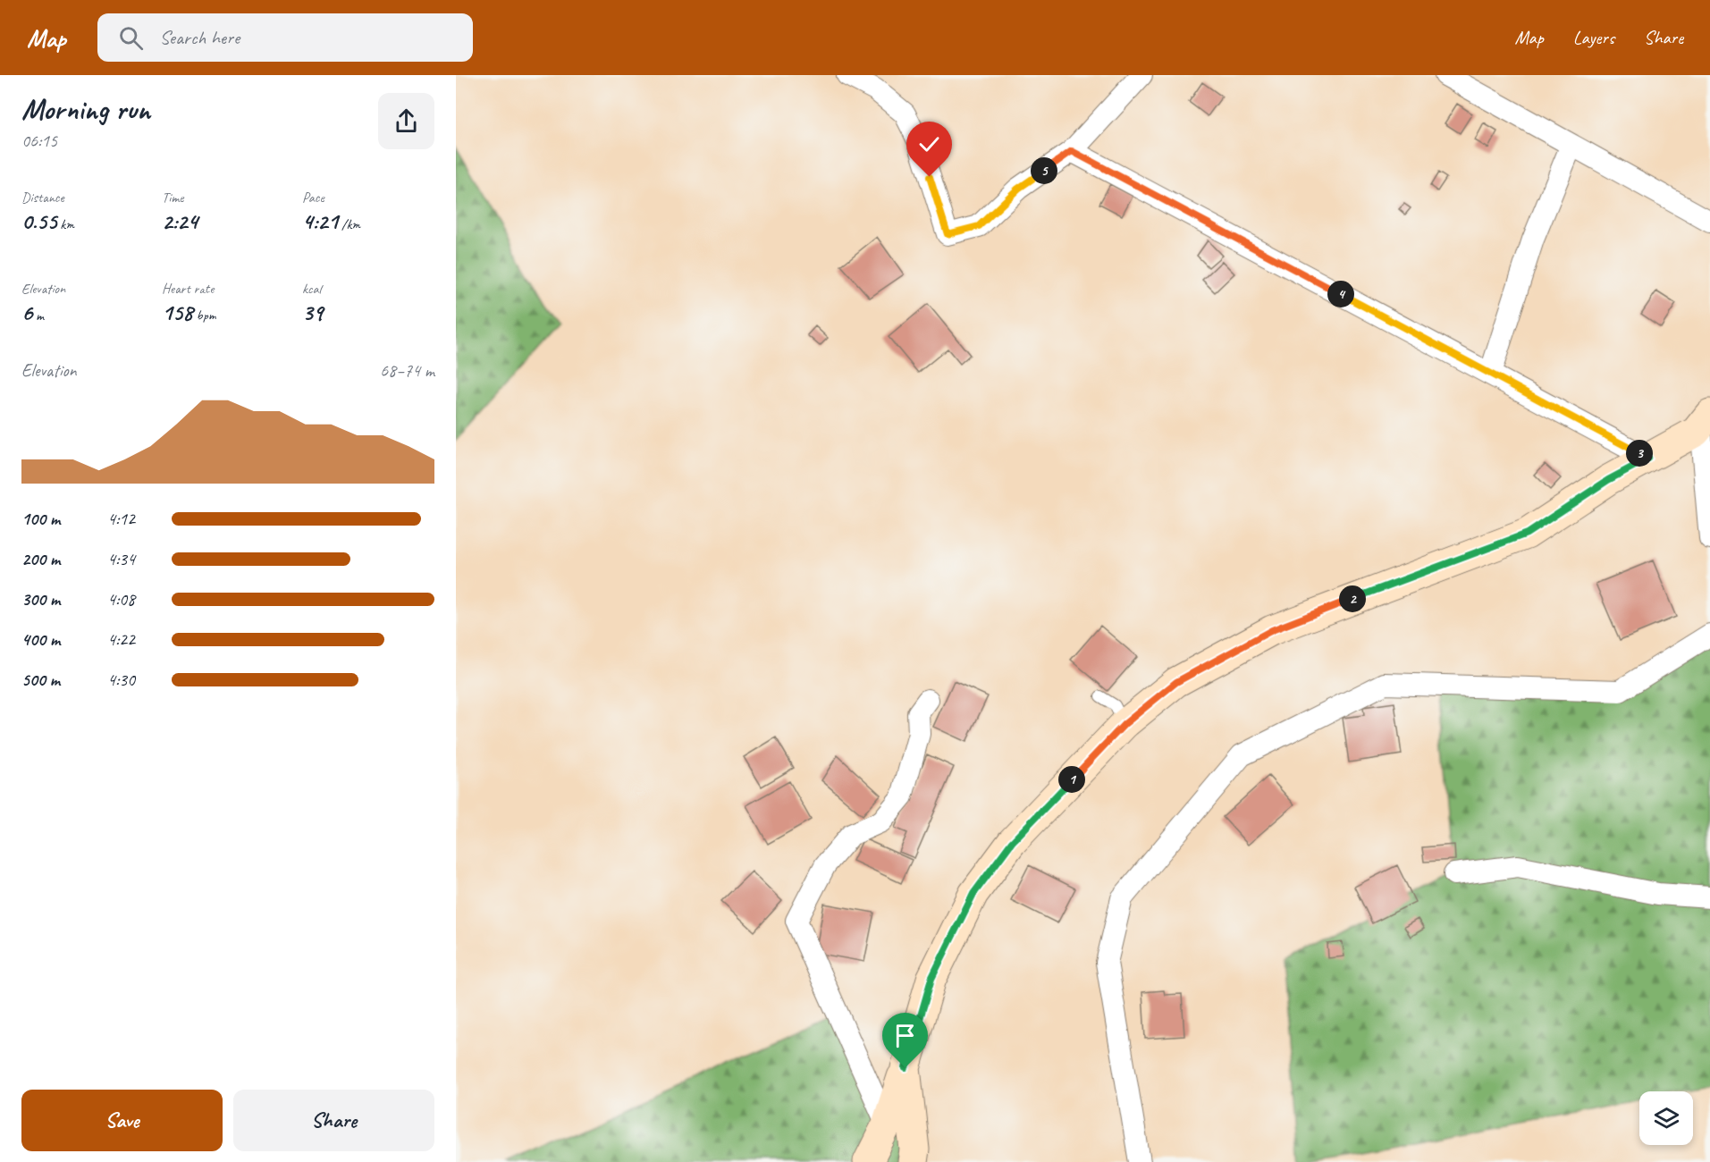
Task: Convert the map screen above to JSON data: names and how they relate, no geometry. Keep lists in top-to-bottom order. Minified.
{"page":{"header":"Map","search":"Search here","nav":["Map","Layers","Share"],"heading":["Morning run","06:15"],"pins":["5","4","3","2","1"],"stats":[["Distance","0.55 km"],["Time","2:24"],["Pace","4:21 /km"],["Elevation","6 m"],["Heart rate","158 bpm"],["kcal","39"]],"chart":["Elevation","68–74 m"],"list":[{"name":"100 m","note":"4:12"},{"name":"200 m","note":"4:34"},{"name":"300 m","note":"4:08"},{"name":"400 m","note":"4:22"},{"name":"500 m","note":"4:30"}],"buttons":["Save","Share"]}}
